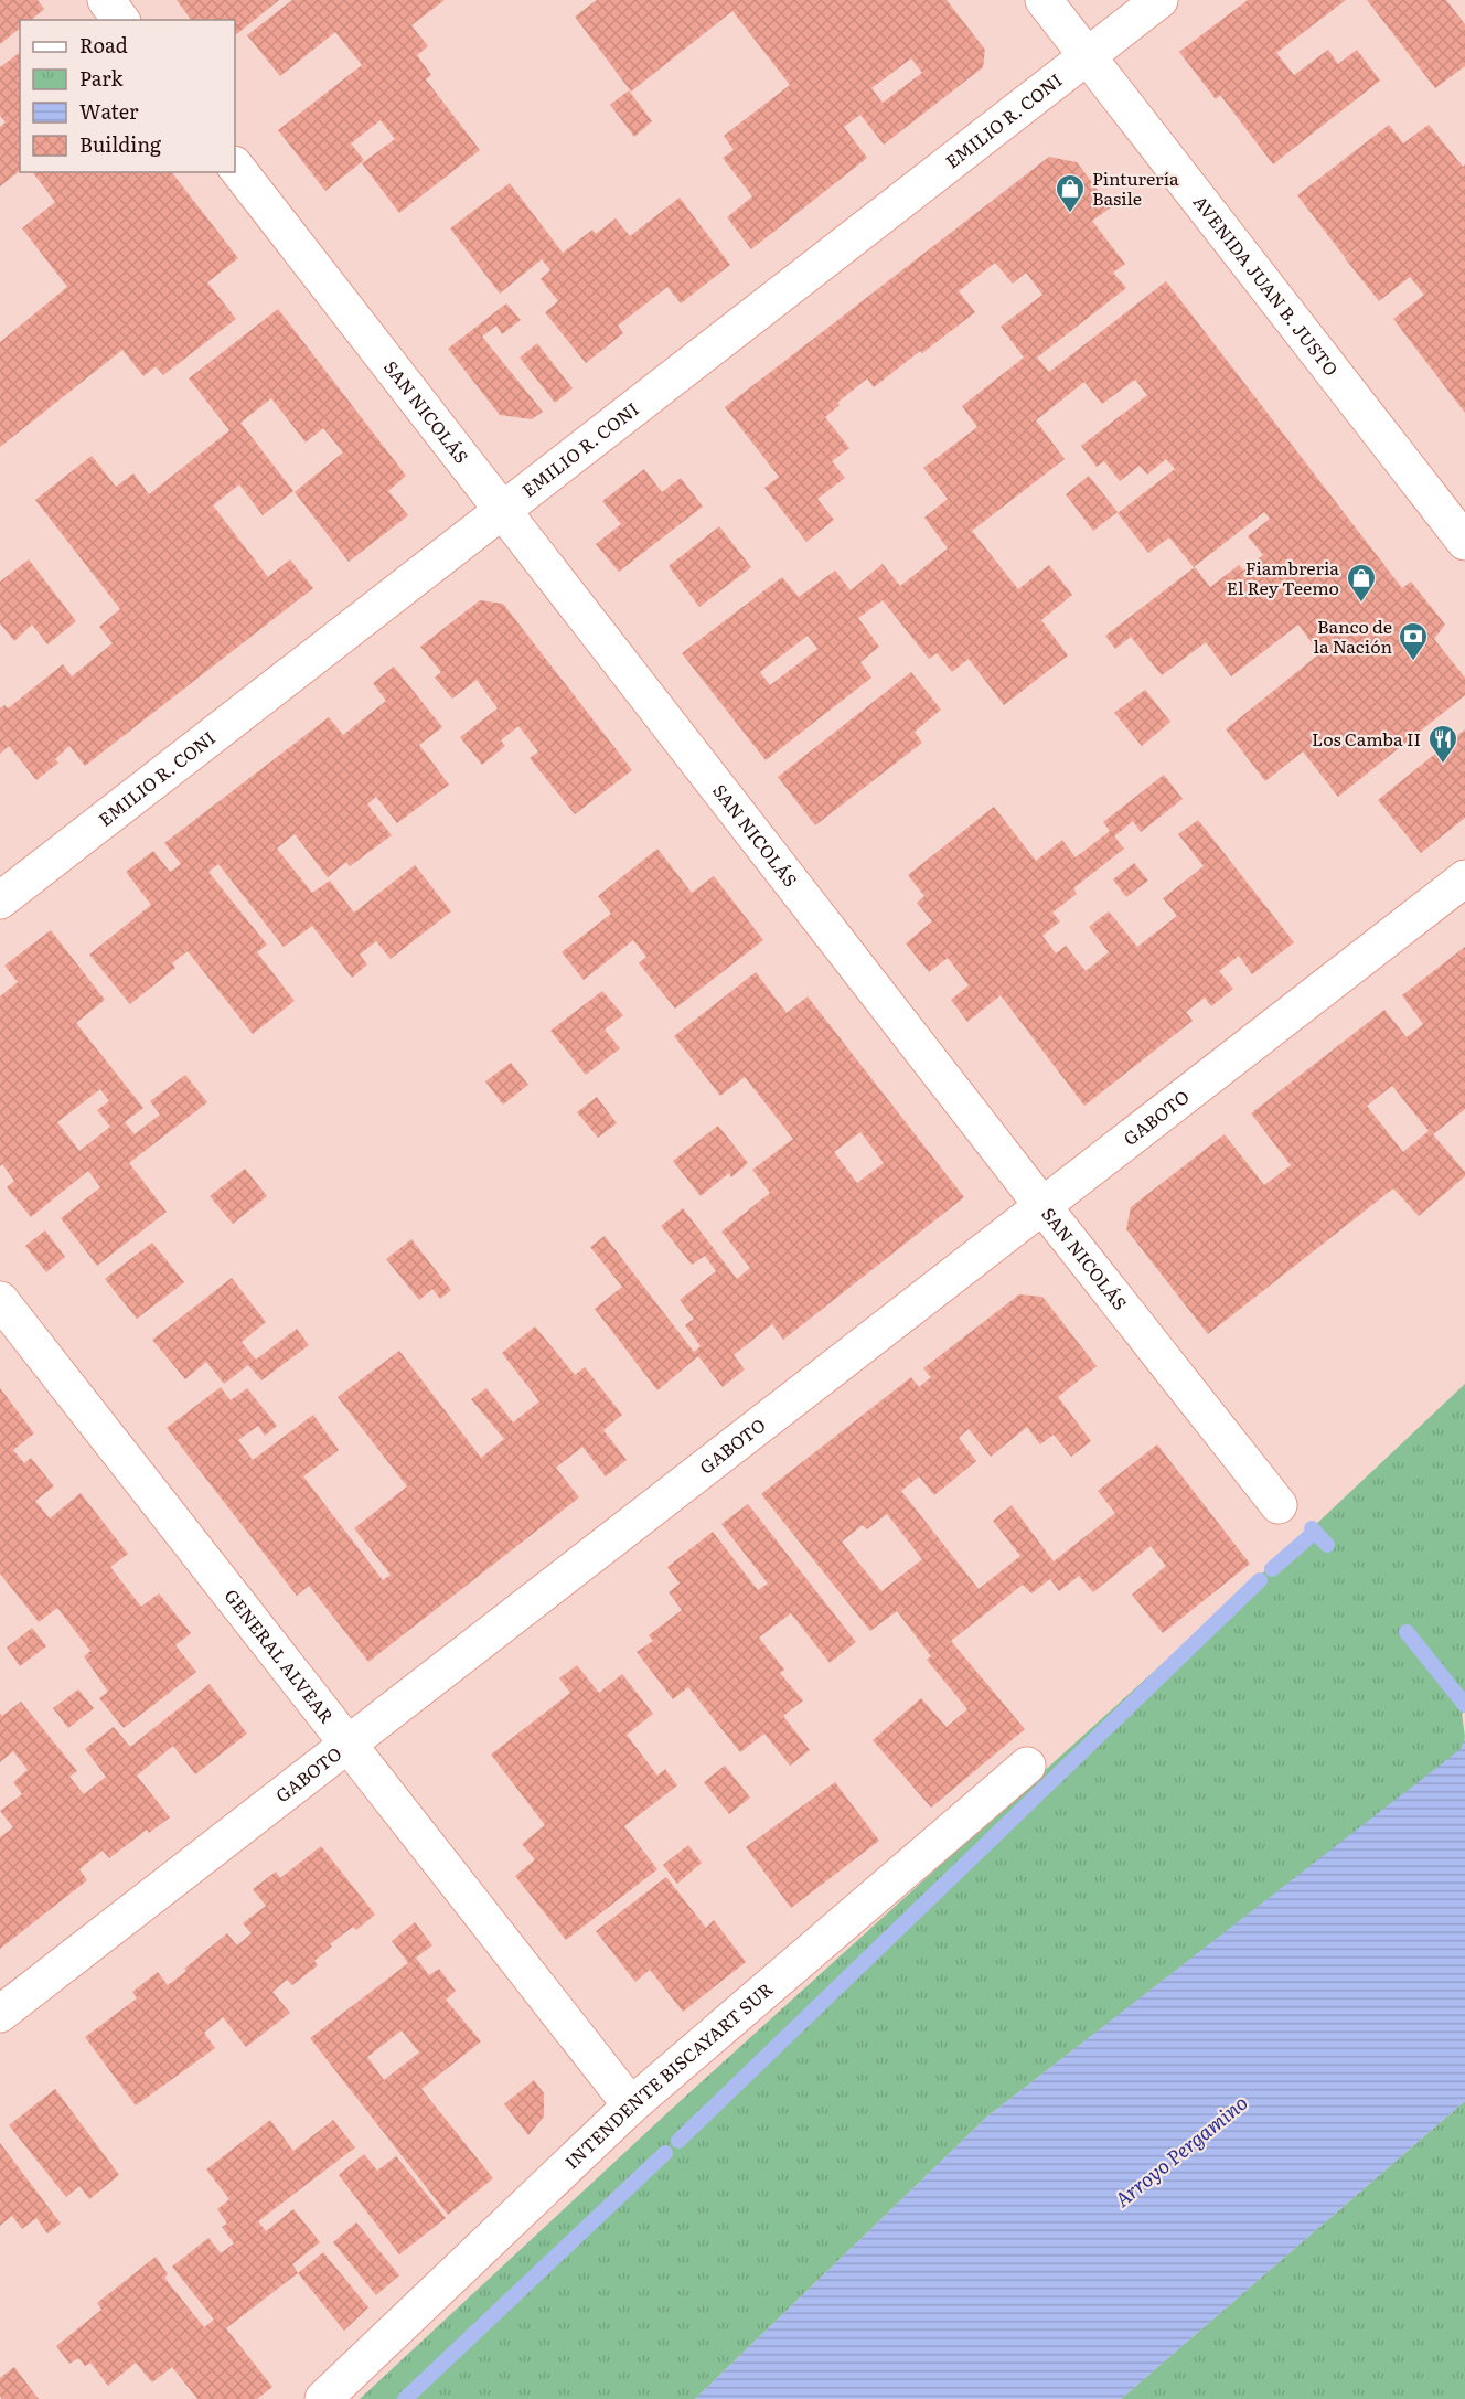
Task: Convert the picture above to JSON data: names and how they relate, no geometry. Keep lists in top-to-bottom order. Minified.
{"streets":{"street":["EMILIO R. CONI","AVENIDA JUAN B. JUSTO","SAN NICOLÁS","GABOTO","GENERAL ALVEAR","INTENDENTE BISCAYART SUR"]},"crossings":[["EMILIO R. CONI","AVENIDA JUAN B. JUSTO"],["EMILIO R. CONI","SAN NICOLÁS"],["SAN NICOLÁS","GABOTO"],["GABOTO","GENERAL ALVEAR"],["GENERAL ALVEAR","INTENDENTE BISCAYART SUR"]],"water":["Arroyo Pergamino"],"places":{"shop":["Pinturería Basile","Fiambreria El Rey Teemo"],"bank":["Banco de la Nación"],"restaurant":["Los Camba II"]},"legend":["Road","Park","Water","Building"]}
